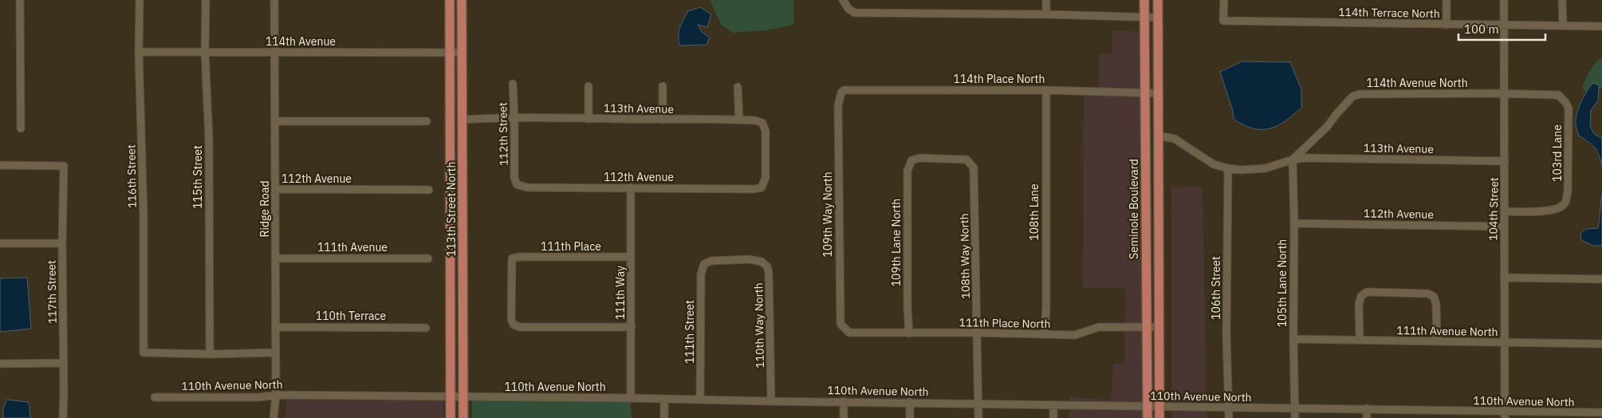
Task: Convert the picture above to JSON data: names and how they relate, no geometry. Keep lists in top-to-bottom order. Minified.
{"streets":{"main road":["113th Street North","Seminole Boulevard"],"street":["114th Terrace North","114th Avenue","114th Place North","114th Avenue North","113th Avenue","112th Street","103rd Lane","116th Street","115th Street","112th Avenue","Ridge Road","104th Street","108th Lane","109th Way North","109th Lane North","111th Place","111th Avenue","108th Way North","105th Lane North","106th Street","117th Street","111th Way","110th Terrace","111th Place North","110th Way North","111th Avenue North","111th Street","110th Avenue North"]},"crossings":[["114th Terrace North","104th Street"],["114th Avenue","116th Street"],["114th Avenue","115th Street"],["114th Avenue","Ridge Road"],["114th Avenue","113th Street North"],["114th Place North","Seminole Boulevard"],["114th Place North","108th Lane"],["114th Place North","109th Way North"],["114th Avenue North","113th Avenue"],["114th Avenue North","103rd Lane"],["114th Avenue North","104th Street"],["114th Avenue North","105th Lane North"],["114th Avenue North","106th Street"],["113th Avenue","112th Street"],["113th Avenue","112th Avenue"],["113th Avenue","113th Street North"],["113th Avenue","104th Street"],["113th Avenue","105th Lane North"],["112th Street","112th Avenue"],["103rd Lane","104th Street"],["116th Street","115th Street"],["112th Avenue","Ridge Road"],["112th Avenue","104th Street"],["112th Avenue","105th Lane North"],["112th Avenue","111th Way"],["Ridge Road","111th Avenue"],["Ridge Road","110th Terrace"],["Ridge Road","110th Avenue North"],["113th Street North","110th Avenue North"],["Seminole Boulevard","111th Place North"],["Seminole Boulevard","110th Avenue North"],["104th Street","111th Avenue North"],["104th Street","110th Avenue North"],["108th Lane","111th Place North"],["109th Way North","111th Place North"],["109th Lane North","108th Way North"],["109th Lane North","111th Place North"],["111th Place","111th Way"],["108th Way North","111th Place North"],["108th Way North","110th Avenue North"],["105th Lane North","111th Avenue North"],["105th Lane North","110th Avenue North"],["106th Street","110th Avenue North"],["111th Way","110th Avenue North"],["110th Way North","111th Street"],["110th Way North","110th Avenue North"],["111th Street","110th Avenue North"]],"scale_bar":"100 m"}
